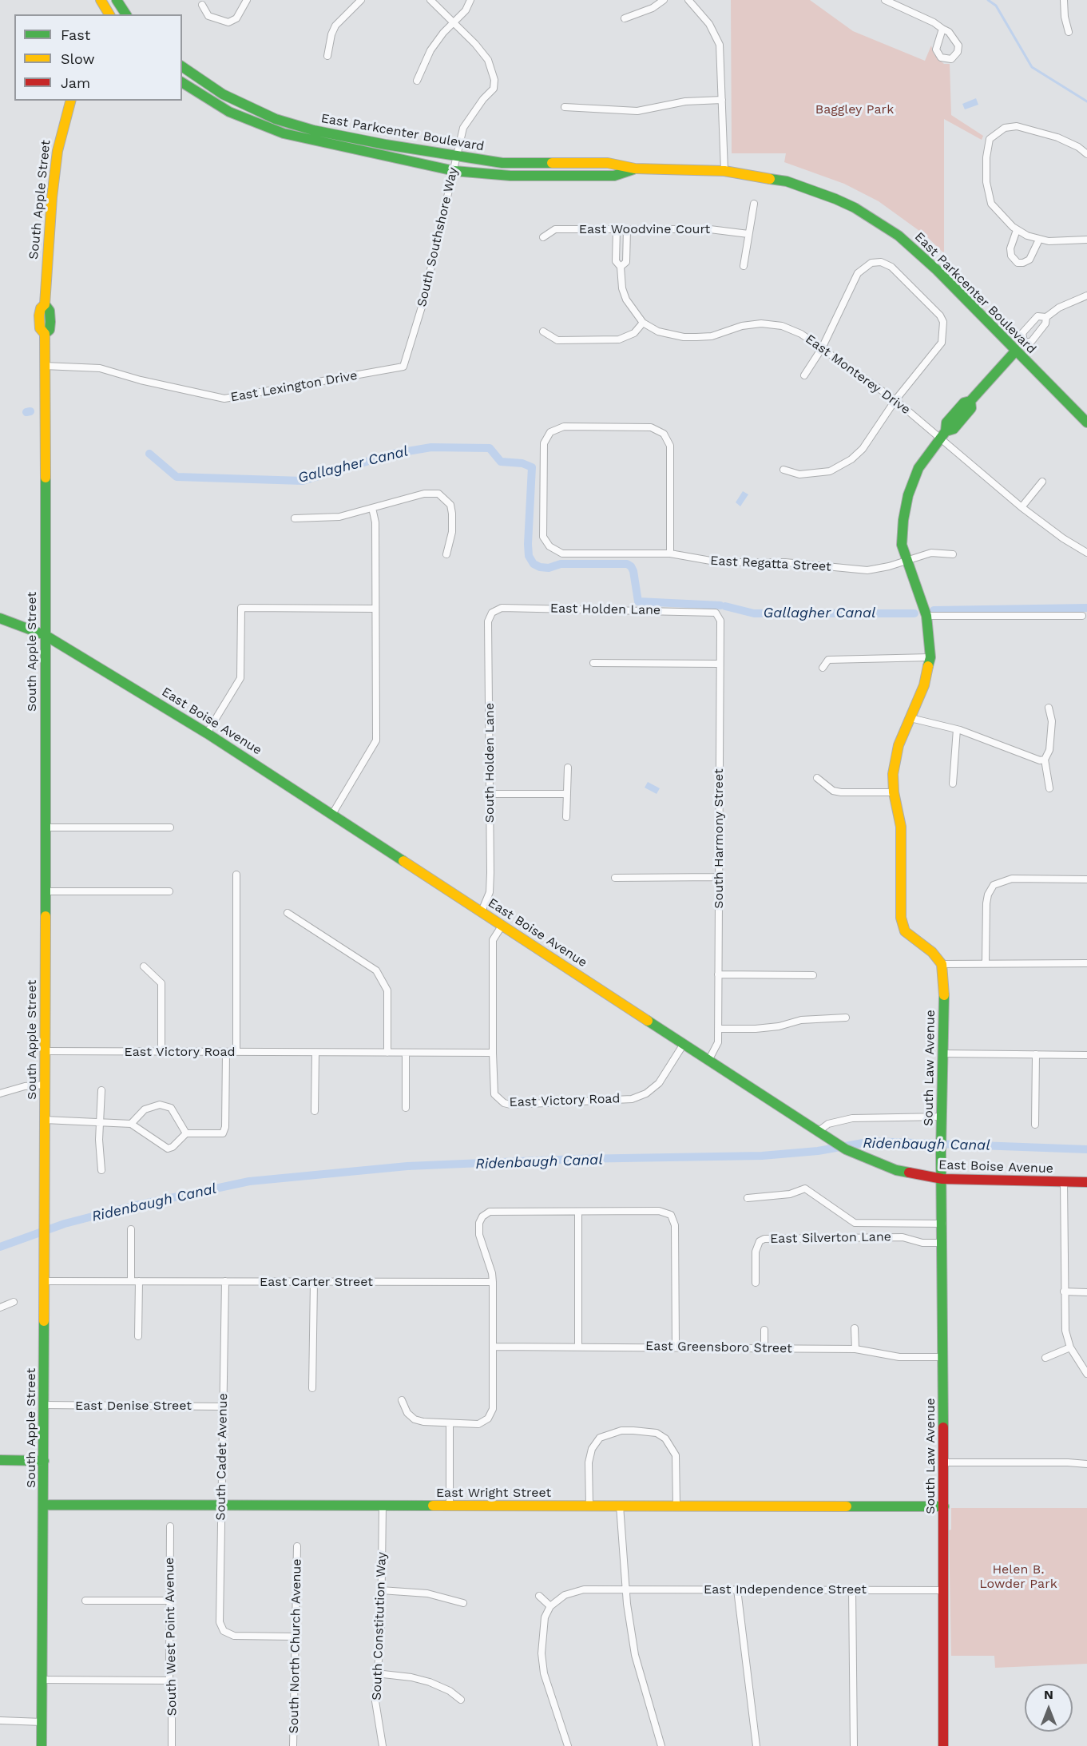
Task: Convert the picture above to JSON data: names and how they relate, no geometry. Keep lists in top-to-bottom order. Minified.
{"streets":{"street":["East Parkcenter Boulevard","South Apple Street","East Woodvine Court","South Southshore Way","East Monterey Drive","East Lexington Drive","East Regatta Street","East Holden Lane","East Boise Avenue","South Holden Lane","South Harmony Street","East Victory Road","South Law Avenue","East Silverton Lane","East Carter Street","East Greensboro Street","East Denise Street","South Cadet Avenue","East Wright Street","East Independence Street","South Constitution Way","South West Point Avenue","South North Church Avenue"]},"crossings":[["East Parkcenter Boulevard","South Southshore Way"],["South Apple Street","East Lexington Drive"],["South Apple Street","East Boise Avenue"],["South Apple Street","East Victory Road"],["South Apple Street","East Carter Street"],["South Apple Street","East Denise Street"],["South Apple Street","East Wright Street"],["East Woodvine Court","East Monterey Drive"],["South Southshore Way","East Lexington Drive"],["East Holden Lane","South Holden Lane"],["East Holden Lane","South Harmony Street"],["East Boise Avenue","South Holden Lane"],["East Boise Avenue","South Harmony Street"],["East Boise Avenue","East Victory Road"],["East Boise Avenue","South Law Avenue"],["South Law Avenue","East Silverton Lane"],["South Law Avenue","East Greensboro Street"],["South Law Avenue","East Wright Street"],["South Law Avenue","East Independence Street"],["East Carter Street","South Cadet Avenue"],["East Denise Street","South Cadet Avenue"],["South Cadet Avenue","East Wright Street"],["South Cadet Avenue","South North Church Avenue"],["East Wright Street","South Constitution Way"]],"water":["Gallagher Canal","Ridenbaugh Canal"],"parks":["Baggley Park","Helen B. Lowder Park"],"legend":["Fast","Slow","Jam"],"north":"top"}
